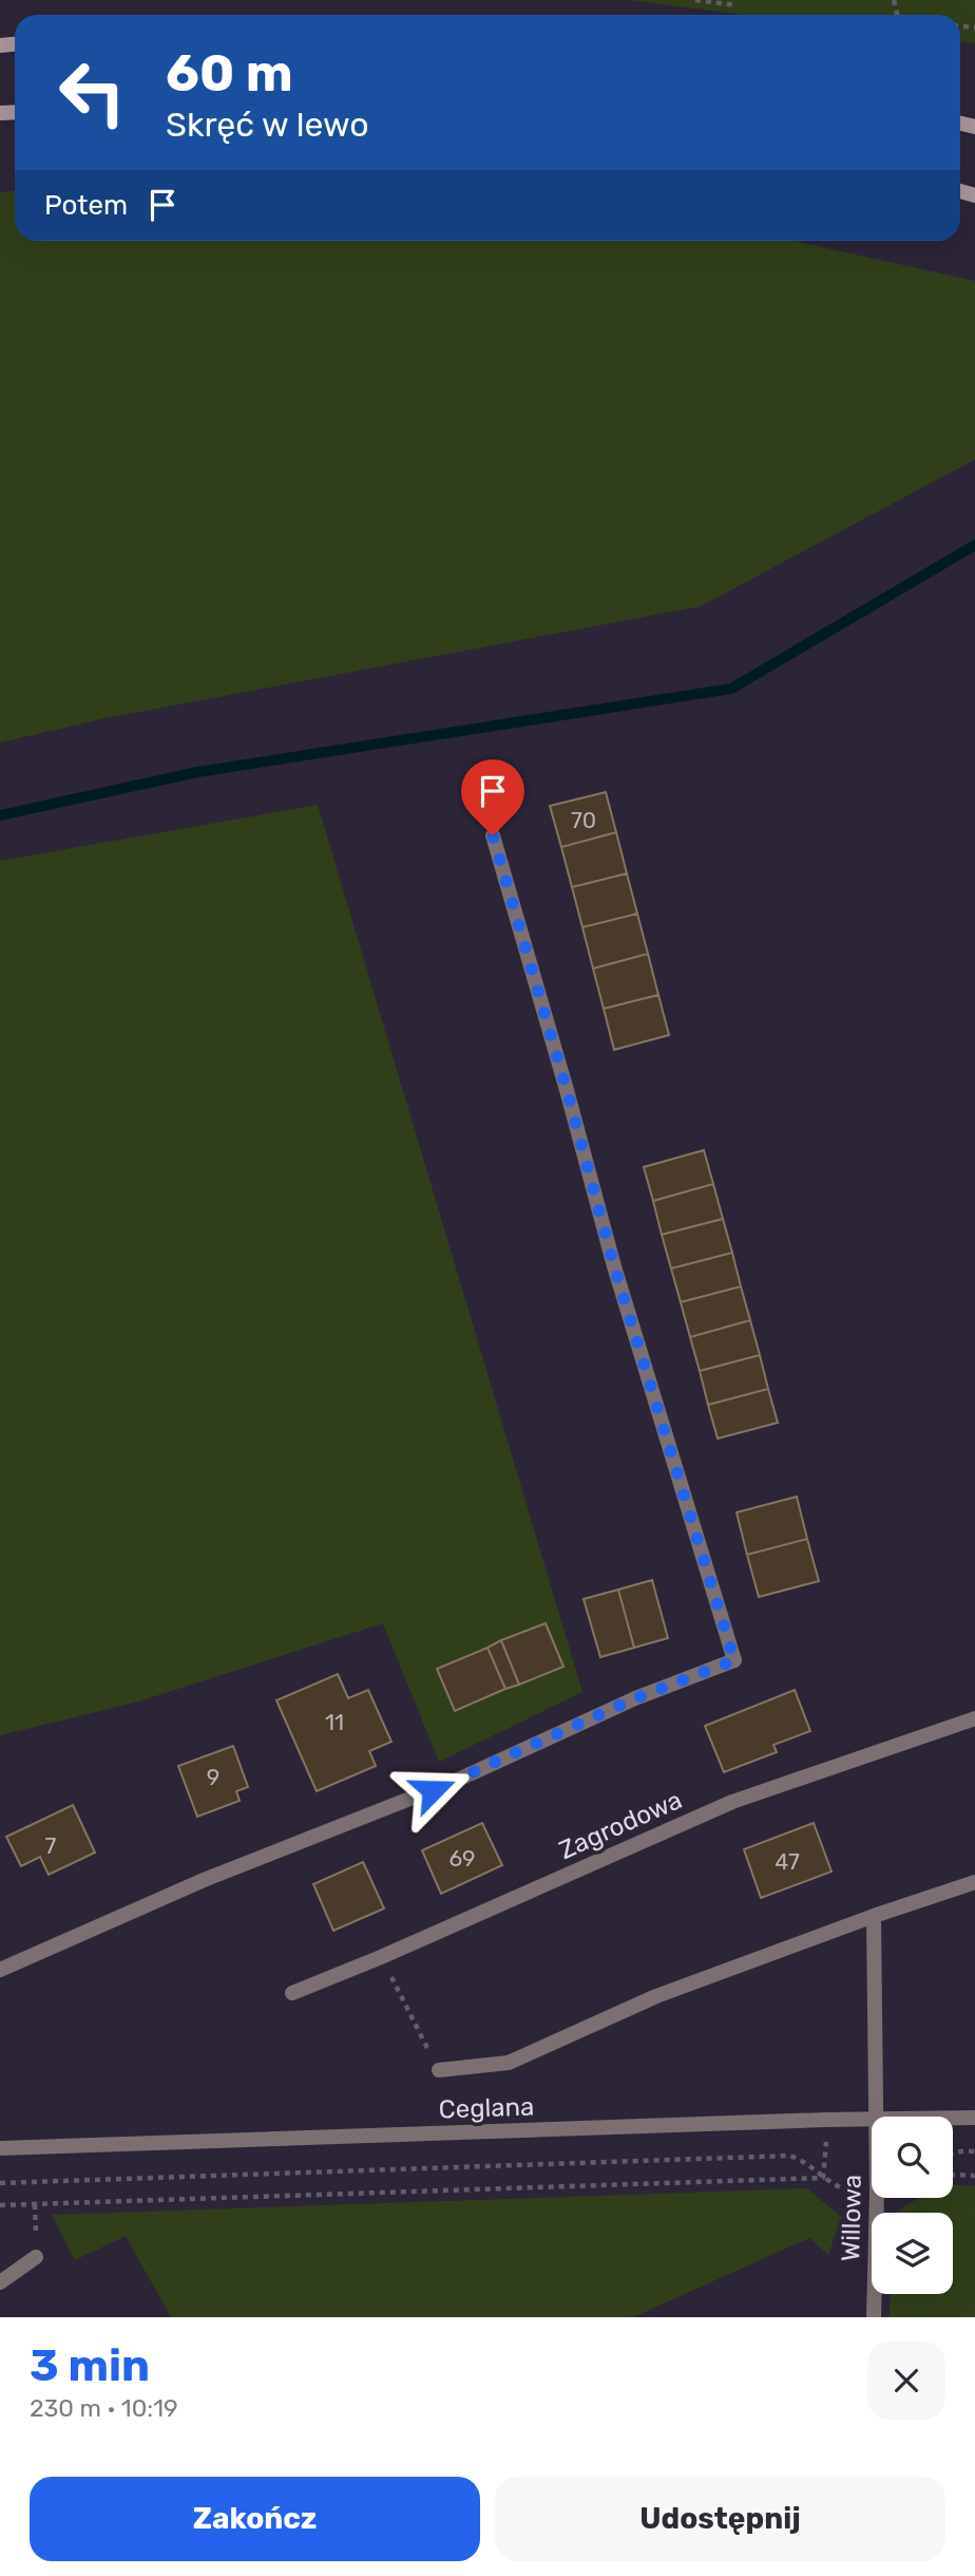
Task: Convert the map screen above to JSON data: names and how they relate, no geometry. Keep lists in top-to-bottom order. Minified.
{"streets":{"street":["Zagrodowa","Ceglana","Willowa"]},"house_numbers":["70","11","9","7","69","47"],"page":{"turn":["60 m","Skręć w lewo"],"then":"Potem","heading":["3 min","230 m · 10:19"],"buttons":["Zakończ","Udostępnij"]}}
